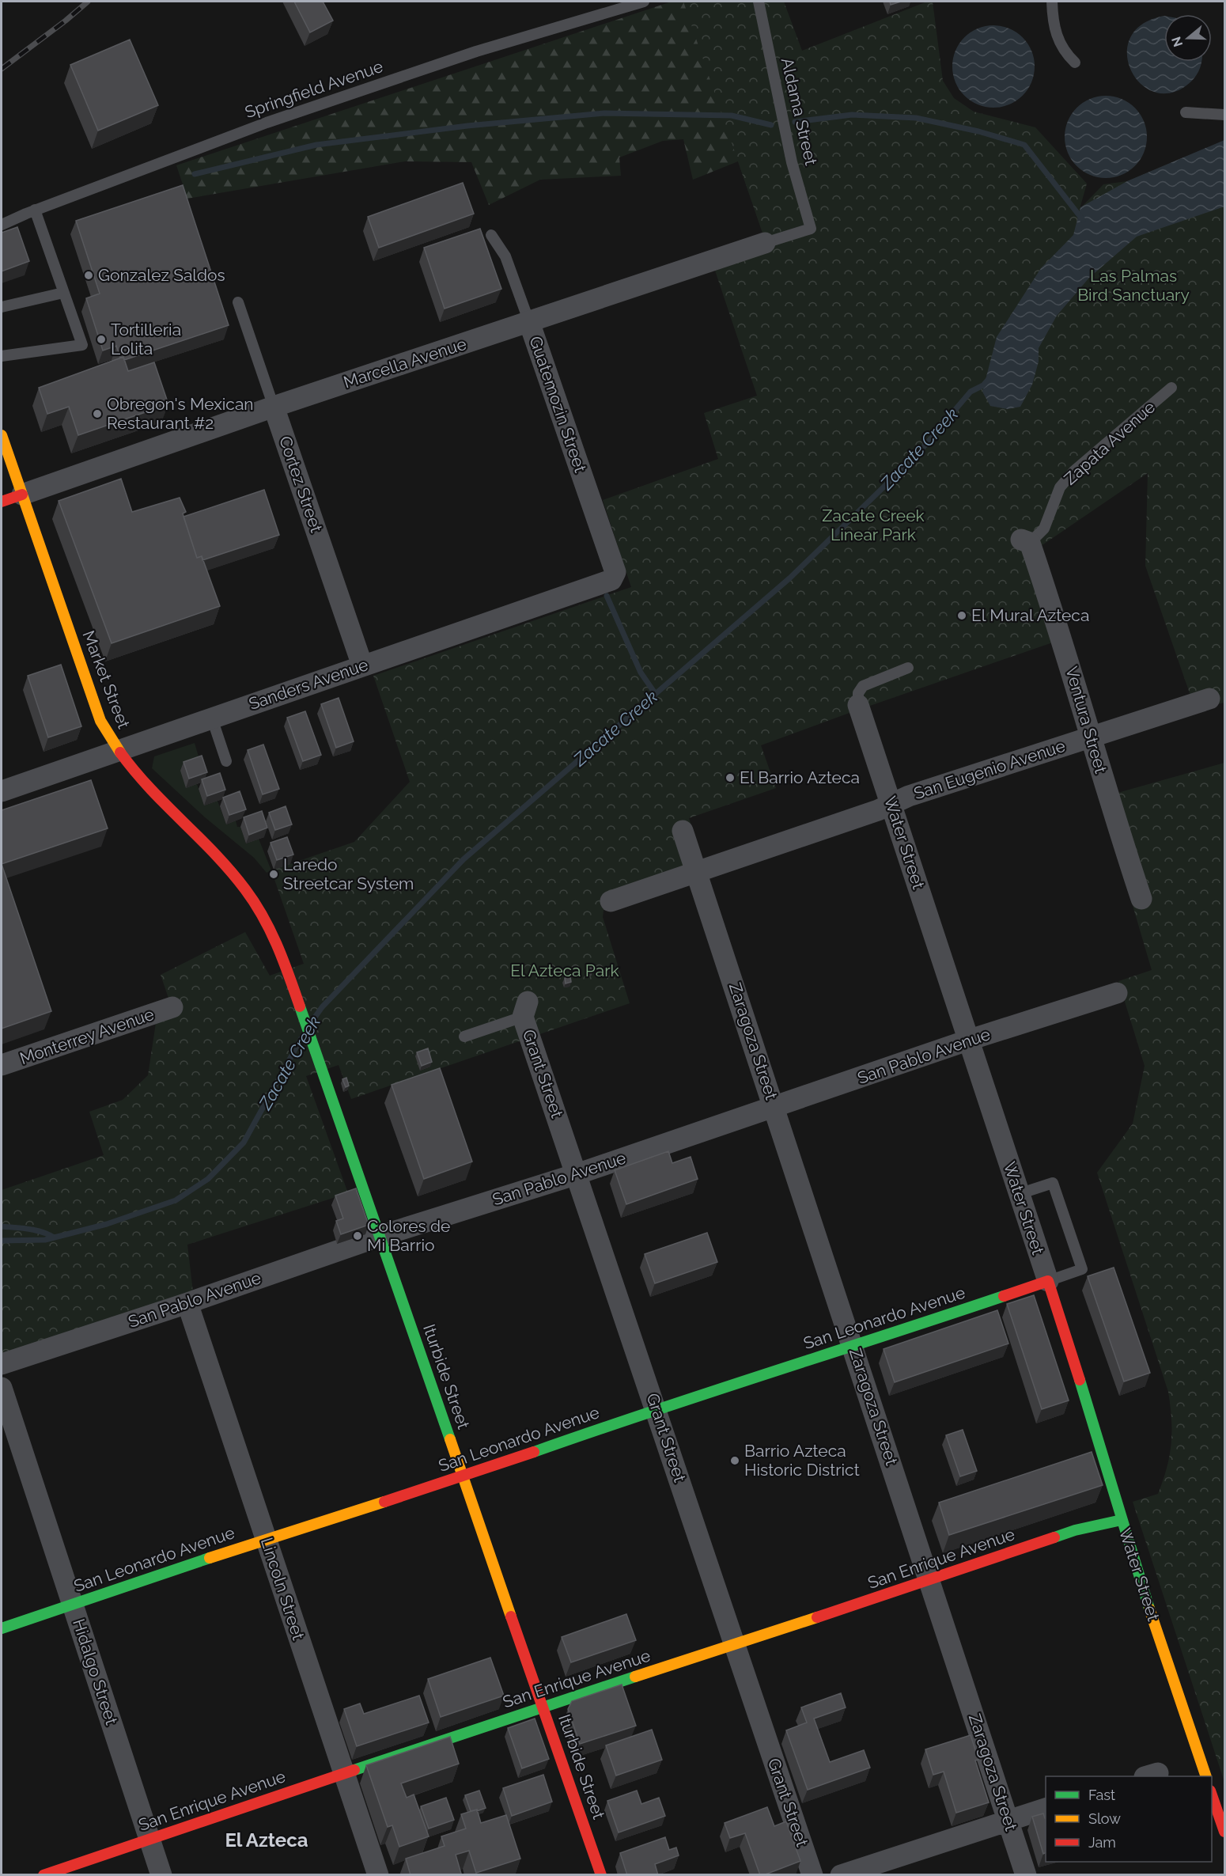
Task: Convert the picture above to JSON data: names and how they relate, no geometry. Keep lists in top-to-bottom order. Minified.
{"streets":{"street":["Marcella Avenue","Guatemozin Street","Cortez Street","Market Street","Sanders Avenue","Ventura Street","San Eugenio Avenue","Water Street","Monterrey Avenue","Zaragoza Street","San Pablo Avenue","Grant Street","San Leonardo Avenue","Iturbide Street","San Enrique Avenue","Lincoln Street","Hidalgo Street"],"lane":["Springfield Avenue","Aldama Street","Zapata Avenue"]},"crossings":[["Aldama Street","Marcella Avenue"],["Marcella Avenue","Guatemozin Street"],["Marcella Avenue","Cortez Street"],["Marcella Avenue","Market Street"],["Guatemozin Street","Sanders Avenue"],["Zapata Avenue","Ventura Street"],["Cortez Street","Sanders Avenue"],["Market Street","Sanders Avenue"],["Market Street","Iturbide Street"],["Ventura Street","San Eugenio Avenue"],["San Eugenio Avenue","Water Street"],["San Eugenio Avenue","Zaragoza Street"],["Water Street","San Pablo Avenue"],["Water Street","San Leonardo Avenue"],["Water Street","San Enrique Avenue"],["Zaragoza Street","San Pablo Avenue"],["Zaragoza Street","San Leonardo Avenue"],["Zaragoza Street","San Enrique Avenue"],["San Pablo Avenue","Grant Street"],["San Pablo Avenue","Iturbide Street"],["San Pablo Avenue","Lincoln Street"],["Grant Street","San Leonardo Avenue"],["Grant Street","San Enrique Avenue"],["San Leonardo Avenue","Iturbide Street"],["San Leonardo Avenue","Lincoln Street"],["San Leonardo Avenue","Hidalgo Street"],["Iturbide Street","San Enrique Avenue"],["San Enrique Avenue","Lincoln Street"],["San Enrique Avenue","Hidalgo Street"]],"districts":["El Azteca"],"water":["Zacate Creek"],"parks":["Las Palmas Bird Sanctuary","Zacate Creek Linear Park","El Azteca Park"],"places":["Gonzalez Saldos","Tortilleria Lolita","Obregon's Mexican Restaurant #2","El Mural Azteca","El Barrio Azteca","Laredo Streetcar System","Colores de Mi Barrio","Barrio Azteca Historic District"],"legend":["Fast","Slow","Jam"],"north":"left"}
